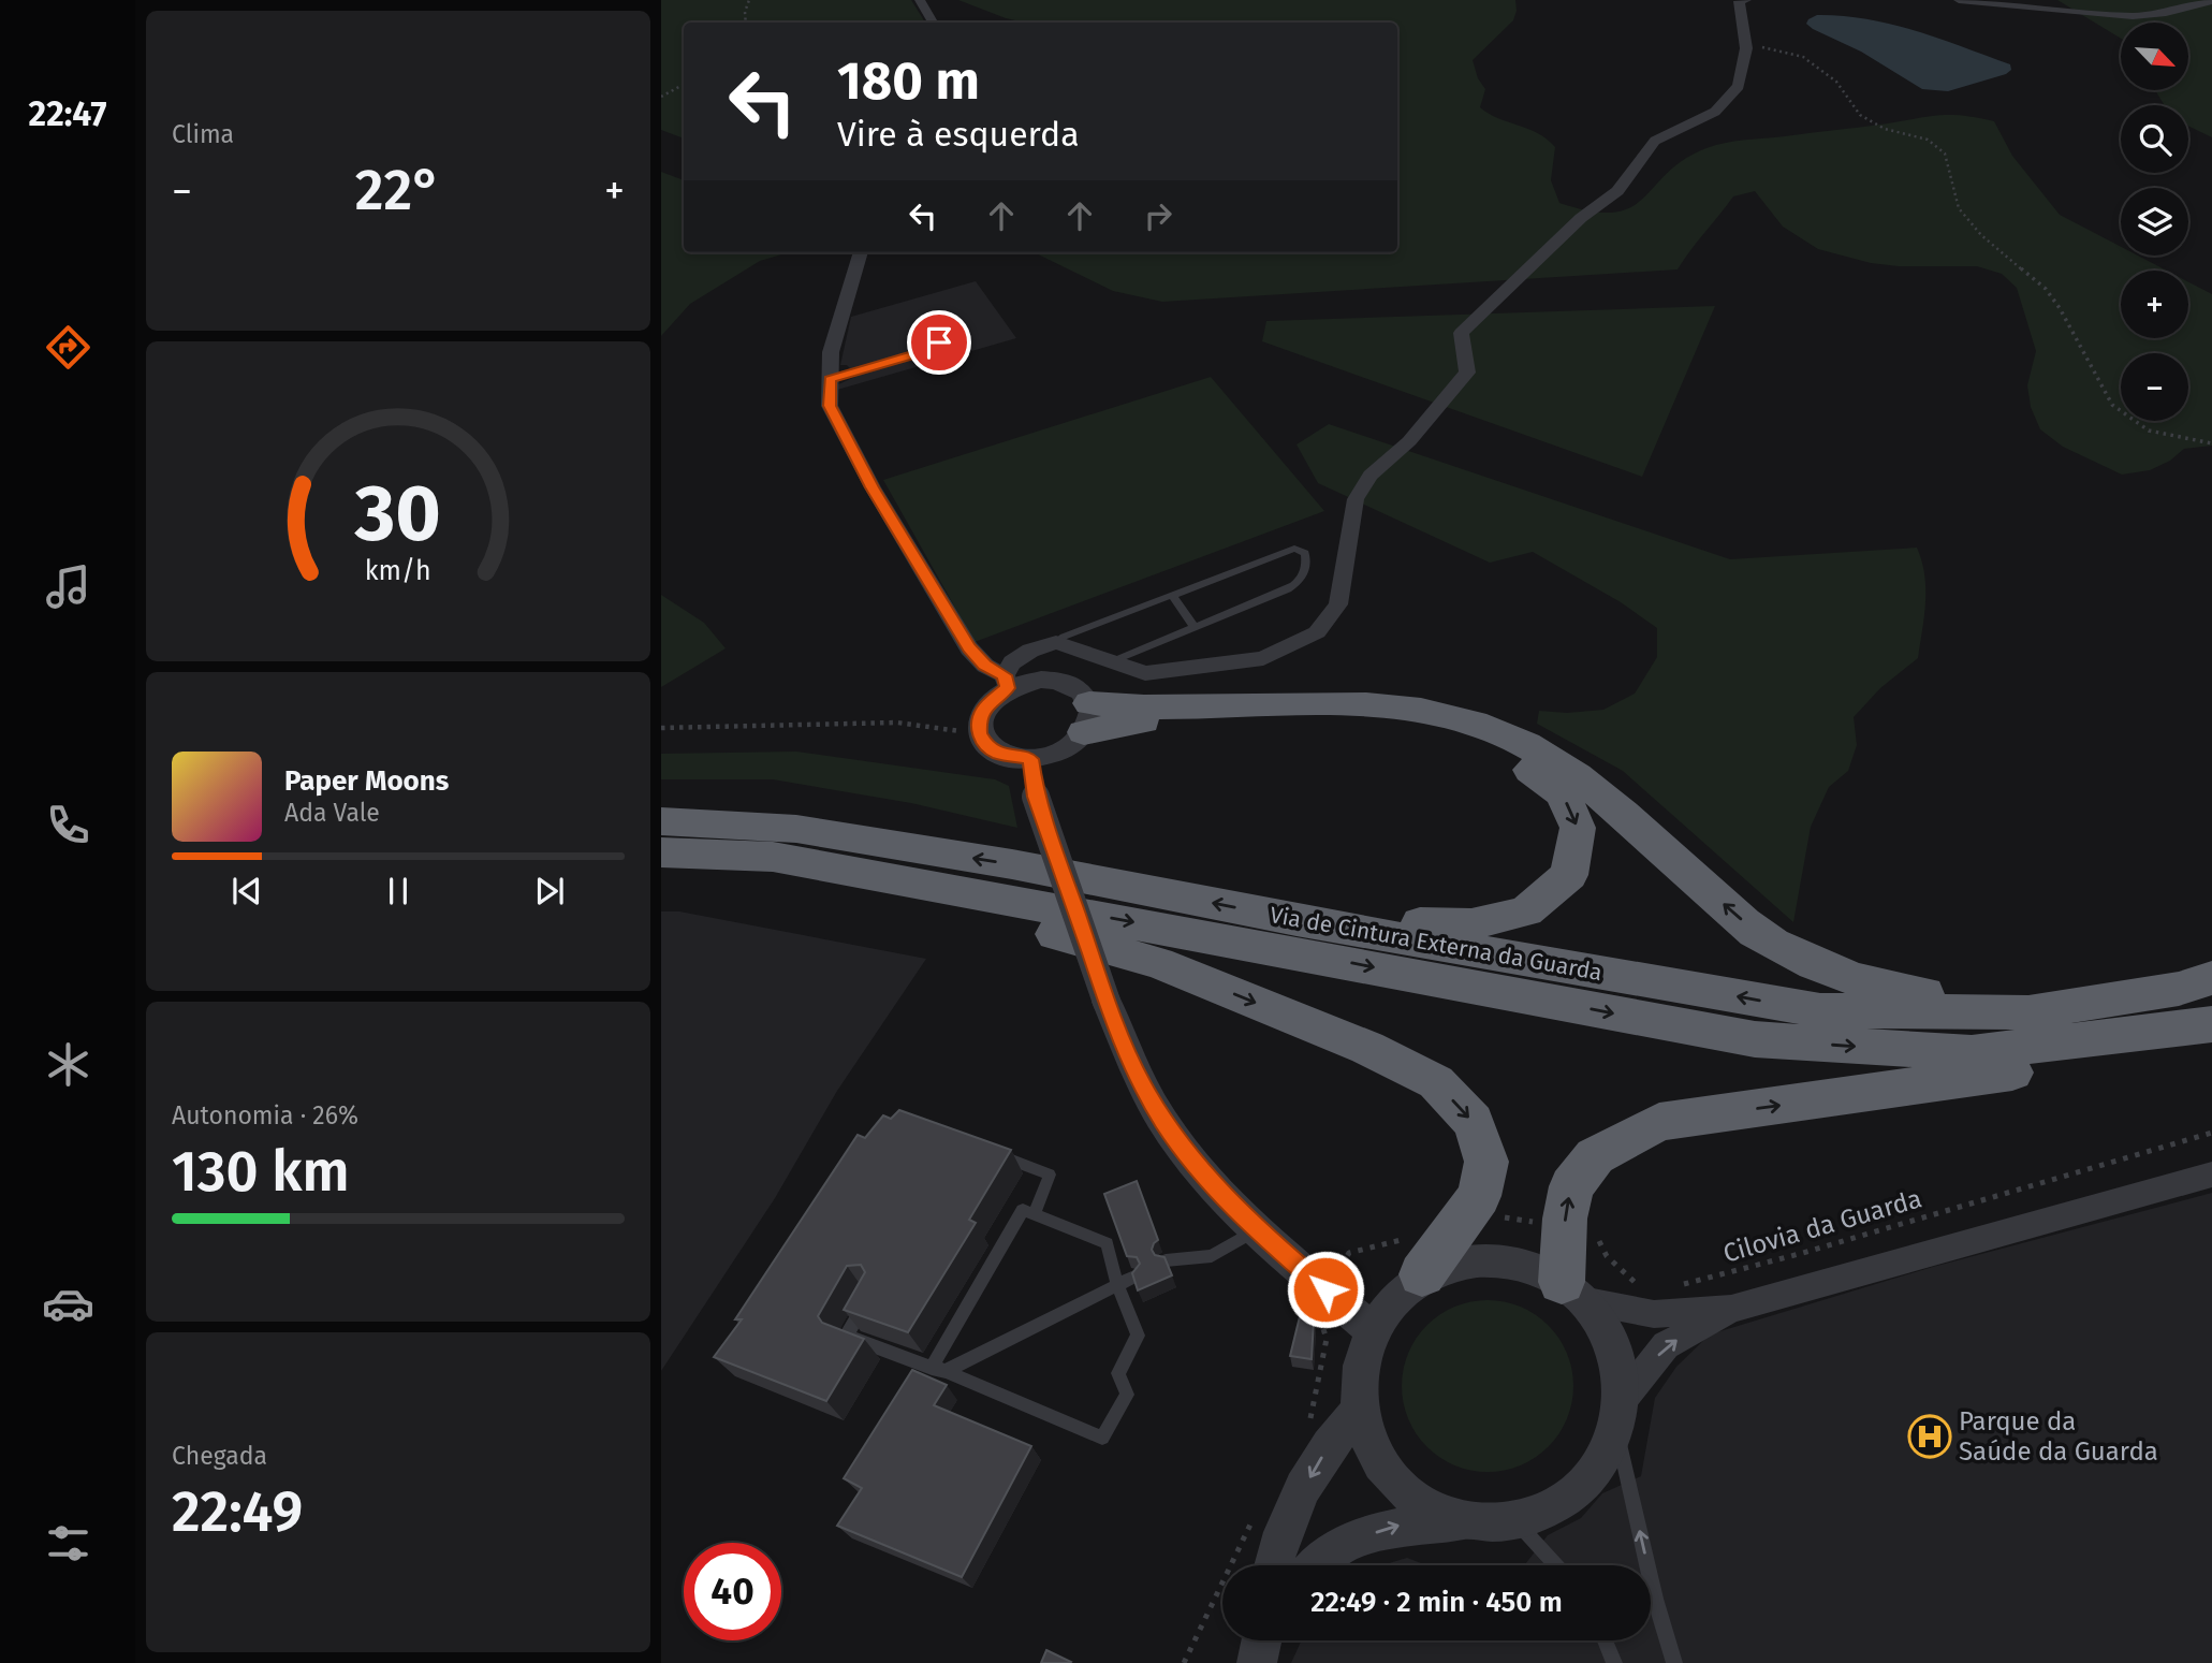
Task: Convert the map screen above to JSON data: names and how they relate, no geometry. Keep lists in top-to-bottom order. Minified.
{"streets":{"highway":["Via de Cintura Externa da Guarda"],"path":["Cilovia da Guarda"]},"places":{"hospital":["Parque da Saúde da Guarda"]},"north":"bottom right","page":{"tabs":"22:47","tile":["Clima",["Autonomia · 26%","130 km"],["Chegada","22:49"]],"map_buttons":["+","−"],"turn":["180 m","Vire à esquerda"],"heat":["−","22°","+"],"song":["Paper Moons","Ada Vale"],"limit":"40","trip":"22:49 · 2 min · 450 m","gauge":["30","km/h"]}}
